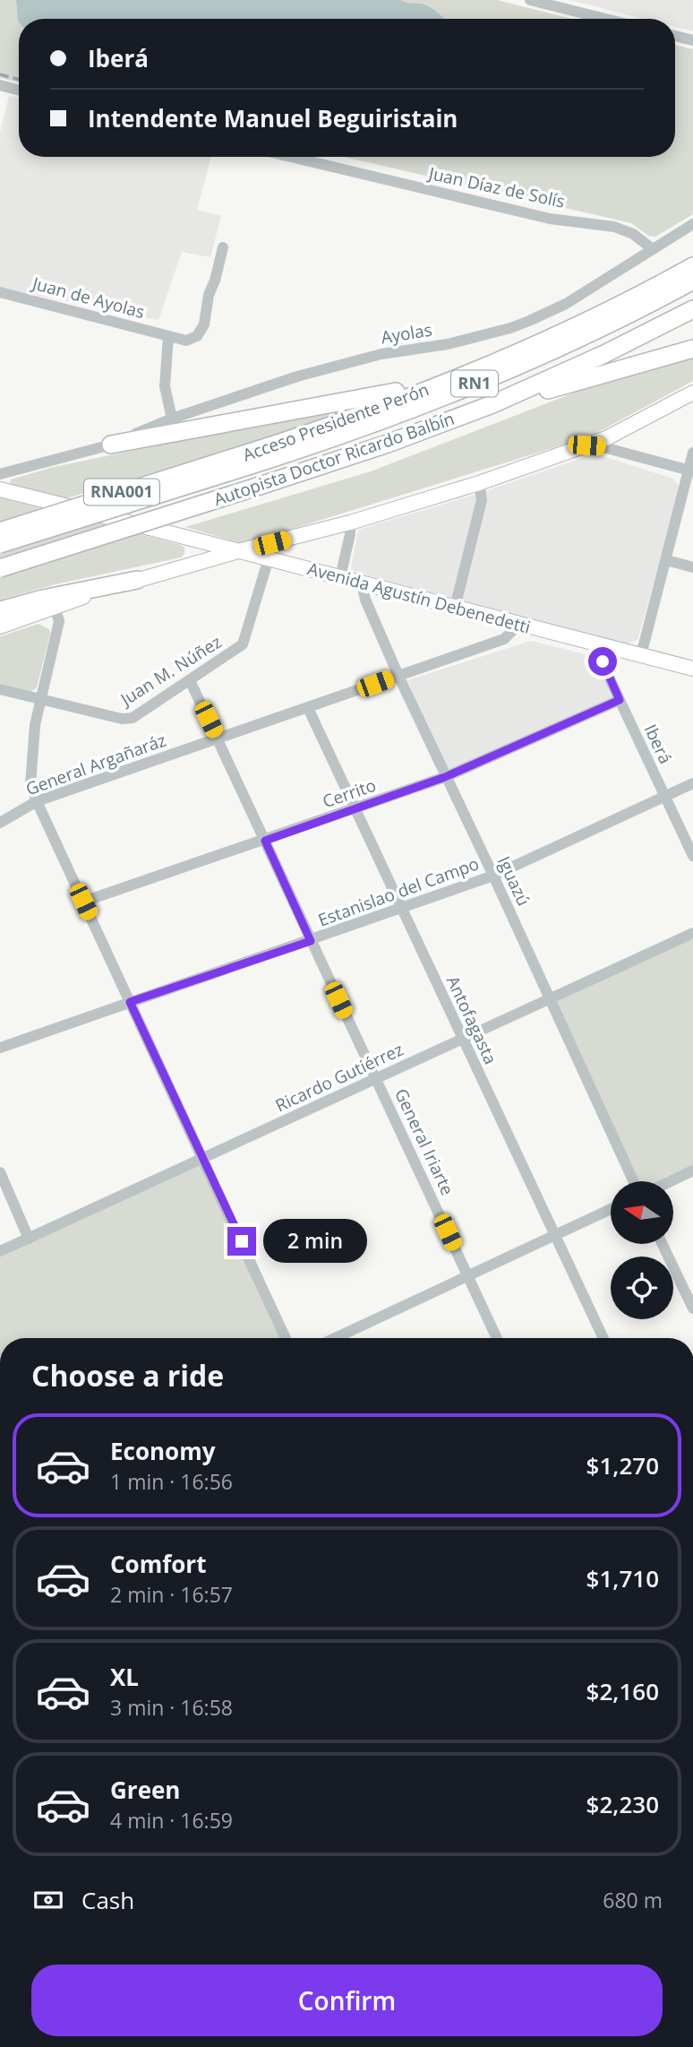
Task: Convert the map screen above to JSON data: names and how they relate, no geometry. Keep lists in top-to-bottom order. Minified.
{"streets":{"highway":["RN1","Acceso Presidente Perón","Autopista Doctor Ricardo Balbín","RNA001"],"main road":["Avenida Agustín Debenedetti"],"street":["Juan Díaz de Solís","Juan de Ayolas","Ayolas","Juan M. Núñez","Iberá","General Argañaráz","Cerrito","Iguazú","Estanislao del Campo","Antofagasta","Ricardo Gutiérrez","General Iriarte"]},"crossings":[["Juan Díaz de Solís","Ayolas"],["Acceso Presidente Perón","Autopista Doctor Ricardo Balbín"],["Avenida Agustín Debenedetti","Juan M. Núñez"],["Avenida Agustín Debenedetti","Iberá"],["Avenida Agustín Debenedetti","General Argañaráz"],["Avenida Agustín Debenedetti","Iguazú"],["Juan M. Núñez","General Iriarte"],["Iberá","Cerrito"],["Iberá","Estanislao del Campo"],["General Argañaráz","Iguazú"],["General Argañaráz","Antofagasta"],["General Argañaráz","General Iriarte"],["Cerrito","Iguazú"],["Cerrito","Antofagasta"],["Cerrito","General Iriarte"],["Iguazú","Estanislao del Campo"],["Iguazú","Ricardo Gutiérrez"],["Estanislao del Campo","Antofagasta"],["Estanislao del Campo","General Iriarte"],["Antofagasta","Ricardo Gutiérrez"],["Ricardo Gutiérrez","General Iriarte"]],"north":"left","page":{"banner":["Iberá","Intendente Manuel Beguiristain"],"bubble":"2 min","heading":"Choose a ride","list":[{"name":"Economy","note":"1 min · 16:56","value":"$1,270"},{"name":"Comfort","note":"2 min · 16:57","value":"$1,710"},{"name":"XL","note":"3 min · 16:58","value":"$2,160"},{"name":"Green","note":"4 min · 16:59","value":"$2,230"}],"pay":["Cash","680 m"],"buttons":"Confirm"}}
